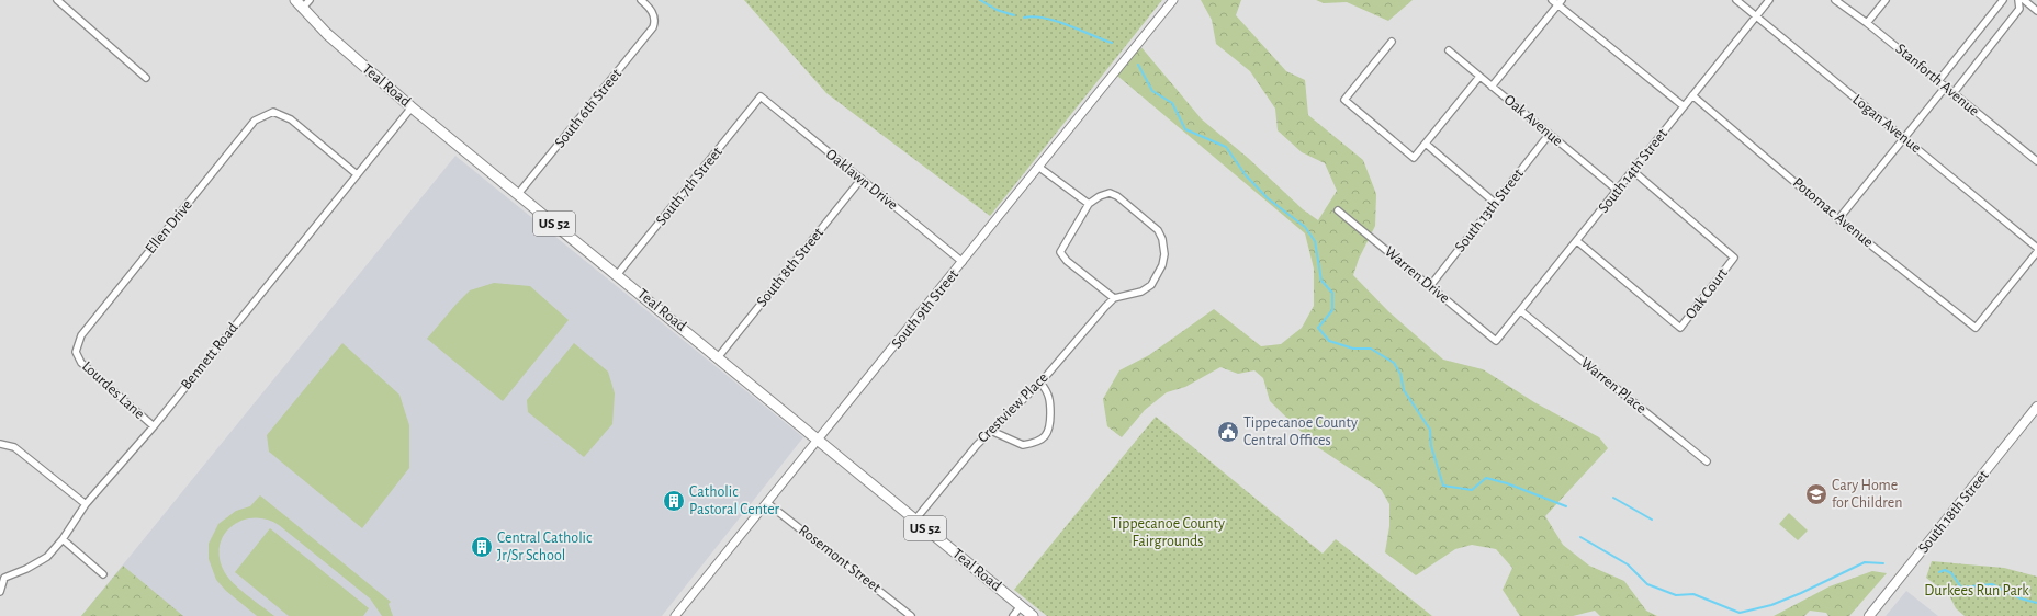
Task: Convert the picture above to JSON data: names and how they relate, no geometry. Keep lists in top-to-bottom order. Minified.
{"streets":{"main road":["Teal Road","US 52","South 18th Street"],"street":["Stanforth Avenue","South 6th Street","Oak Avenue","Logan Avenue","South 14th Street","Oaklawn Drive","South 7th Street","South 13th Street","Potomac Avenue","Ellen Drive","South 8th Street","Warren Drive","Oak Court","South 9th Street","Bennett Road","Warren Place","Lourdes Lane","Crestview Place","Rosemont Street"]},"crossings":[["Teal Road","South 6th Street"],["Teal Road","South 7th Street"],["Teal Road","South 8th Street"],["Teal Road","South 9th Street"],["Teal Road","Bennett Road"],["Teal Road","Crestview Place"],["Oak Avenue","South 14th Street"],["Oak Avenue","South 13th Street"],["Logan Avenue","South 14th Street"],["South 14th Street","Potomac Avenue"],["South 14th Street","Warren Drive"],["South 14th Street","Oak Court"],["South 14th Street","Warren Place"],["Oaklawn Drive","South 7th Street"],["Oaklawn Drive","South 8th Street"],["Oaklawn Drive","South 9th Street"],["South 13th Street","Warren Drive"],["Ellen Drive","Bennett Road"],["Ellen Drive","Lourdes Lane"],["South 9th Street","Rosemont Street"],["Bennett Road","Lourdes Lane"]],"parks":["Tippecanoe County Fairgrounds","Durkees Run Park"],"places":{"public building":["Tippecanoe County Central Offices"],"school or university":["Cary Home for Children"],"building":["Catholic Pastoral Center","Central Catholic Jr/Sr School"]}}
